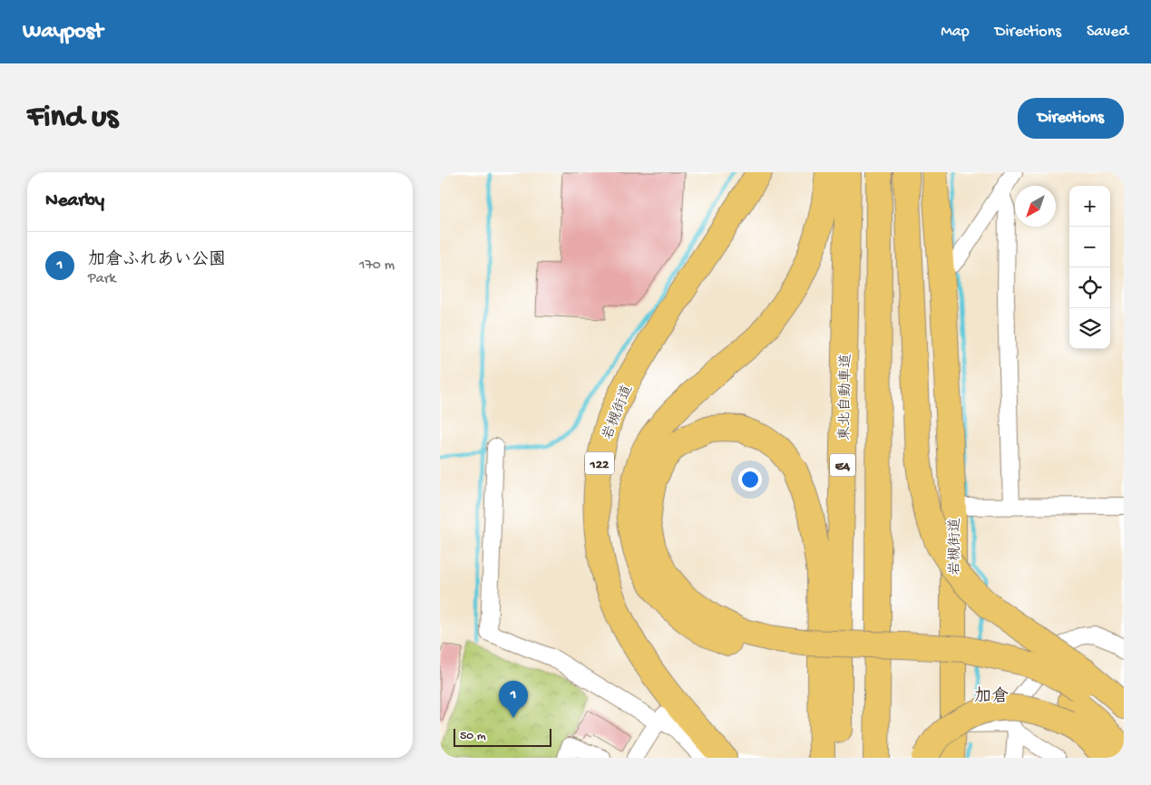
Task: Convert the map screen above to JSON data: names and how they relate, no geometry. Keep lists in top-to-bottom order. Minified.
{"streets":{"highway":["東北自動車道","岩槻街道","122","E4"]},"districts":["加倉"],"scale_bar":"50 m","north":"bottom left","page":{"header":"Waypost","nav":["Map","Directions","Saved"],"buttons":"Directions","title":"Find us","heading":"Nearby","map_buttons":["+","−"],"list":[{"mark":"1","name":"加倉ふれあい公園","note":"Park","value":"170 m"}],"pins":"1","scale":"50 m"}}
